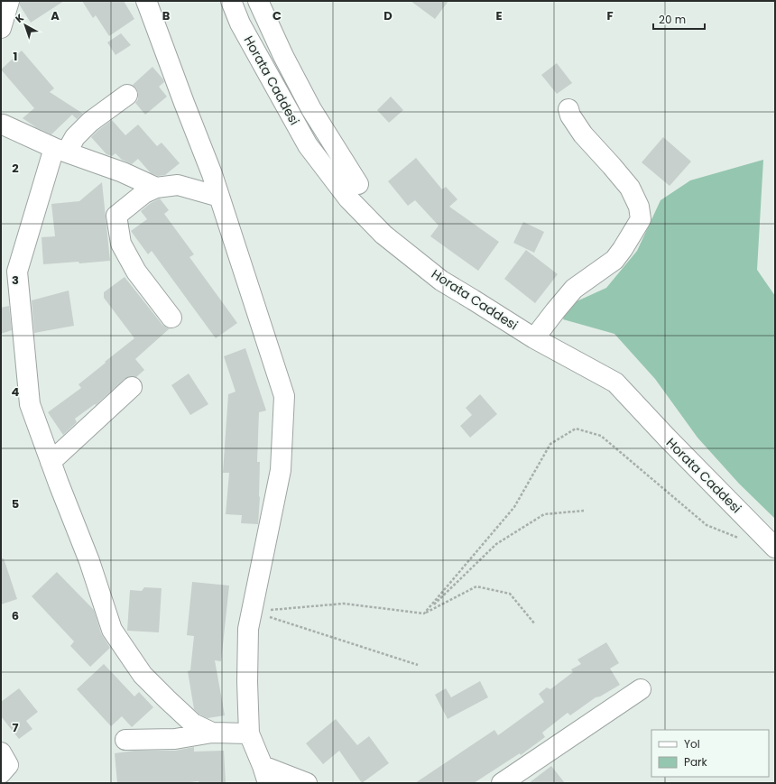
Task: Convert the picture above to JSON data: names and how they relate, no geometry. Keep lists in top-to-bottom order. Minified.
{"streets":{"street":["Horata Caddesi"]},"legend":["Yol","Park"],"scale_bar":"20 m","north":"top left","grid":{"columns":["A","B","C","D","E","F"],"rows":["1","2","3","4","5","6","7"]}}
